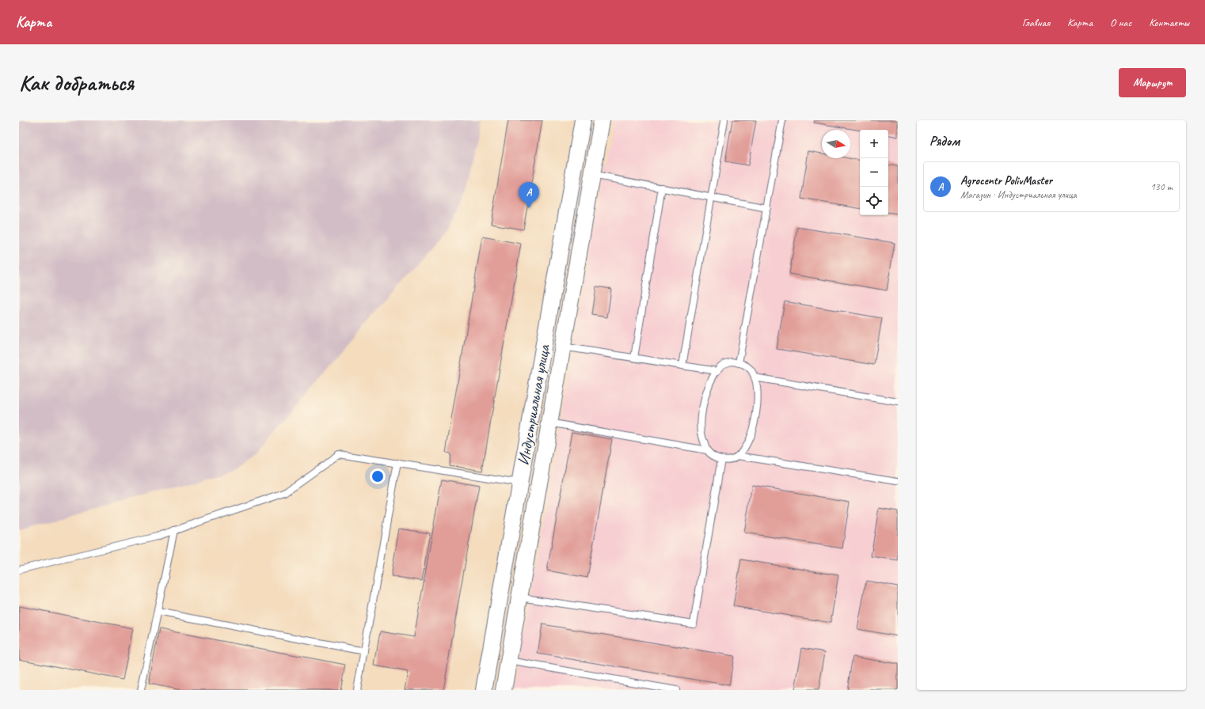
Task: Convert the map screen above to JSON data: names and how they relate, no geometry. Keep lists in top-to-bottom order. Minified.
{"streets":{"street":["Индустриальная улица"]},"north":"right","page":{"header":"Карта","nav":["Главная","Карта","О нас","Контакты"],"buttons":"Маршрут","title":"Как добраться","heading":"Рядом","map_buttons":["+","−"],"list":[{"mark":"A","name":"Agrocentr PolivMaster","note":"Магазин · Индустриальная улица","value":"130 m"}],"pins":"A"}}
